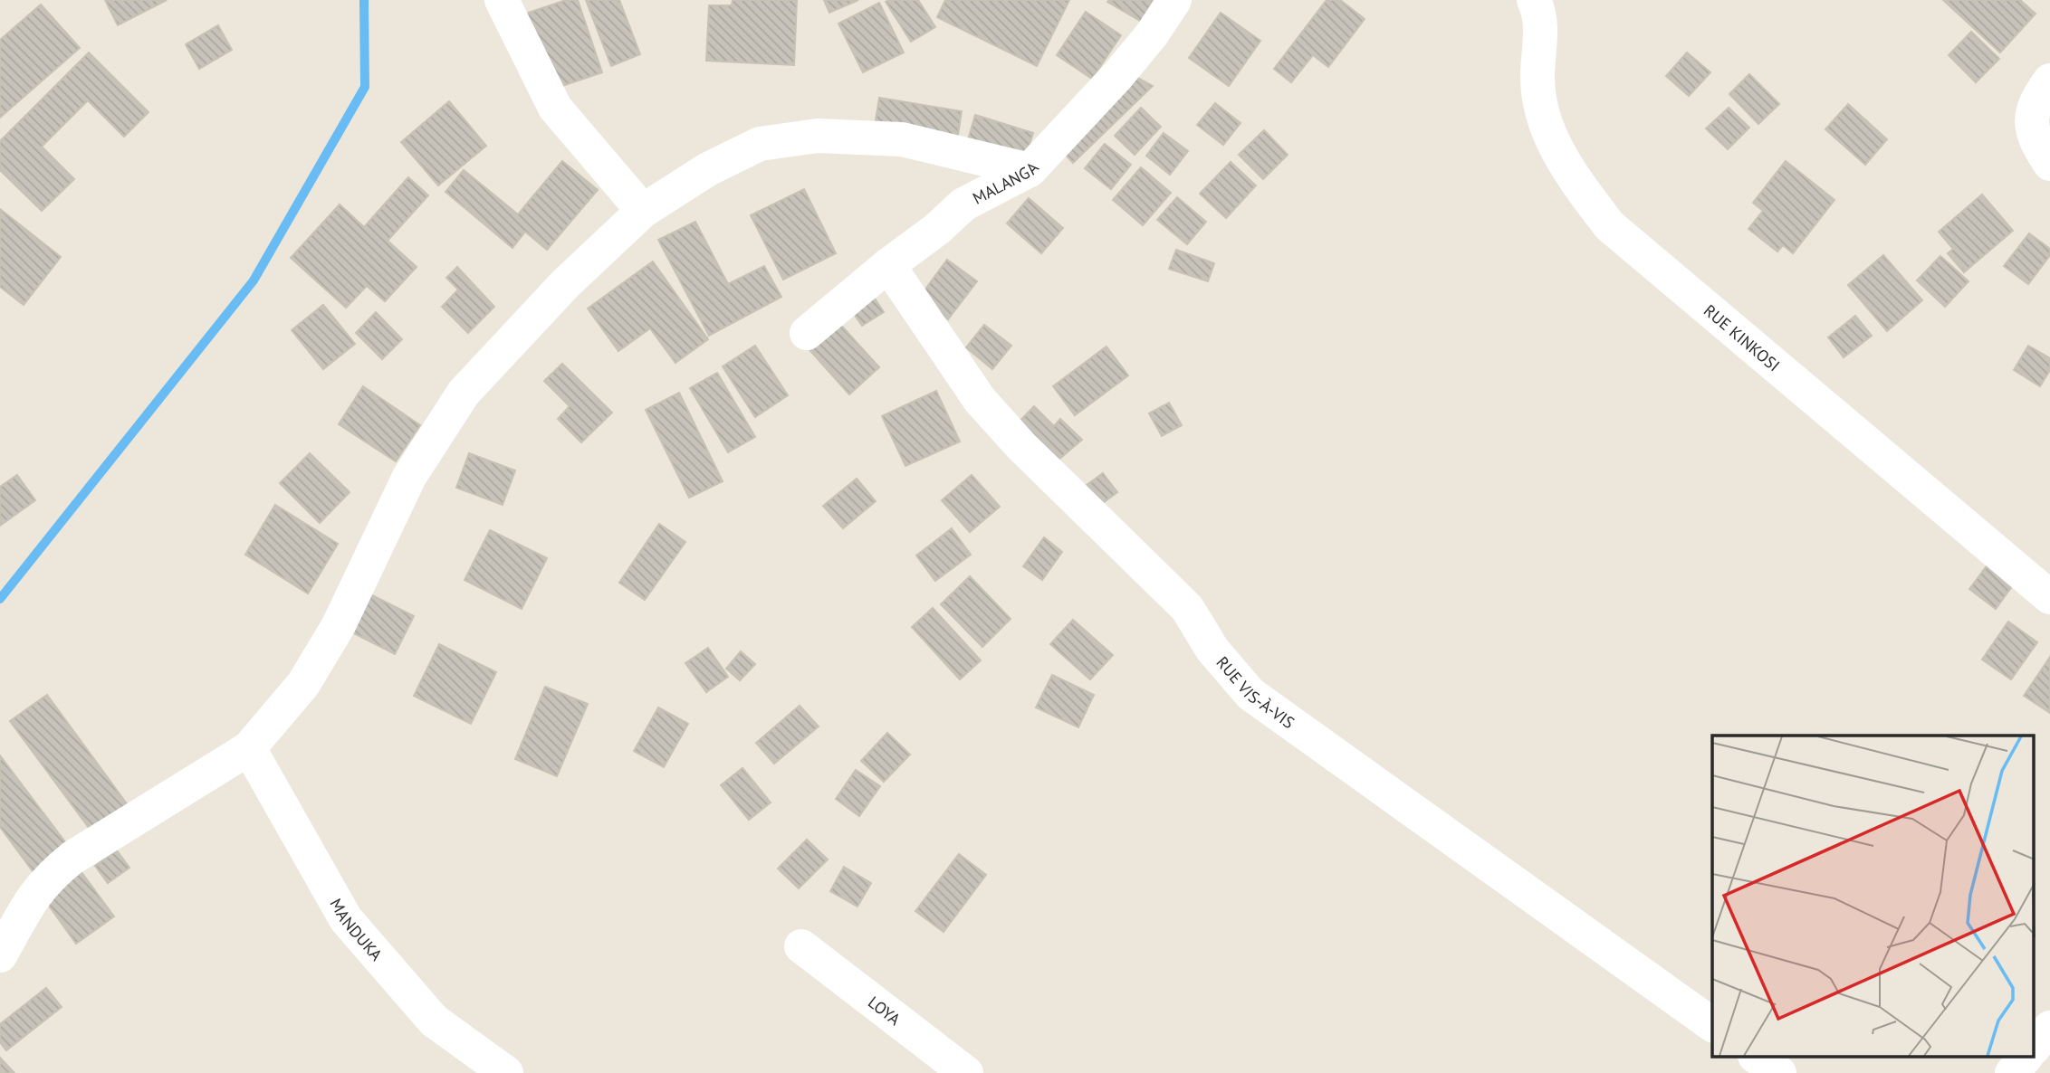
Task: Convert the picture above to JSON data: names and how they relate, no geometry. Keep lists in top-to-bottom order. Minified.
{"streets":{"street":["MALANGA","RUE KINKOSI","RUE VIS-À-VIS","MANDUKA","LOYA"]},"crossings":[["MALANGA","RUE VIS-À-VIS"]]}
